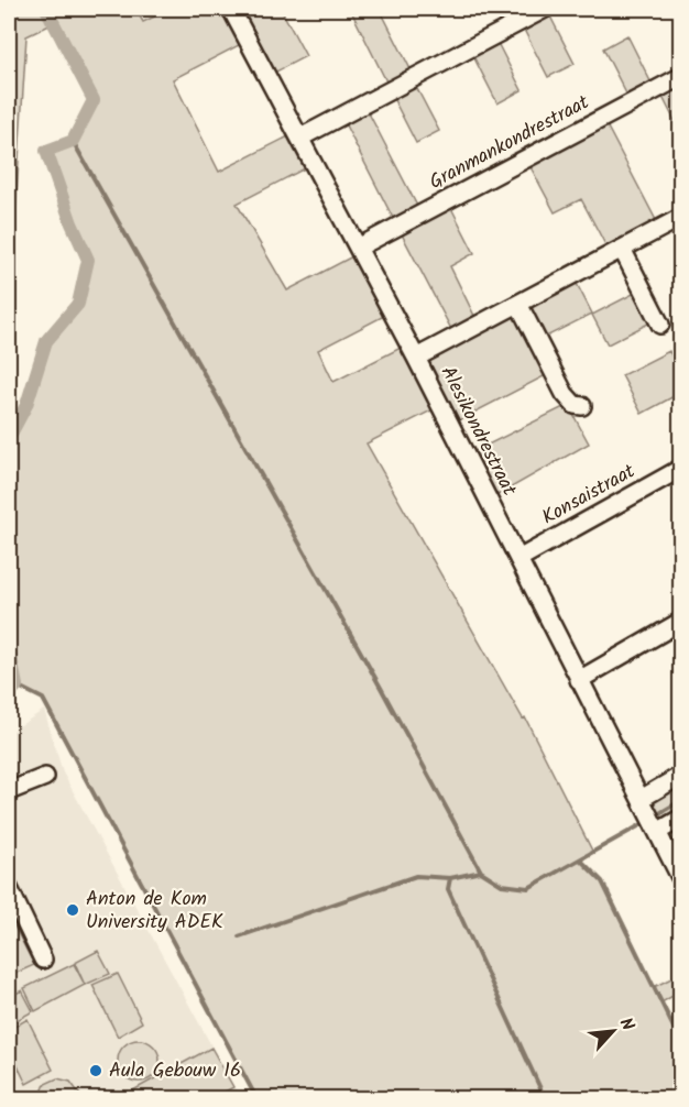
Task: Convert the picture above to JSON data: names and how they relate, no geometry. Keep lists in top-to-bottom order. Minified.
{"streets":{"street":["Granmankondrestraat","Alesikondrestraat","Konsaistraat"]},"crossings":[["Granmankondrestraat","Alesikondrestraat"],["Alesikondrestraat","Konsaistraat"]],"places":["Anton de Kom University ADEK","Aula Gebouw 16"],"north":"top right"}
